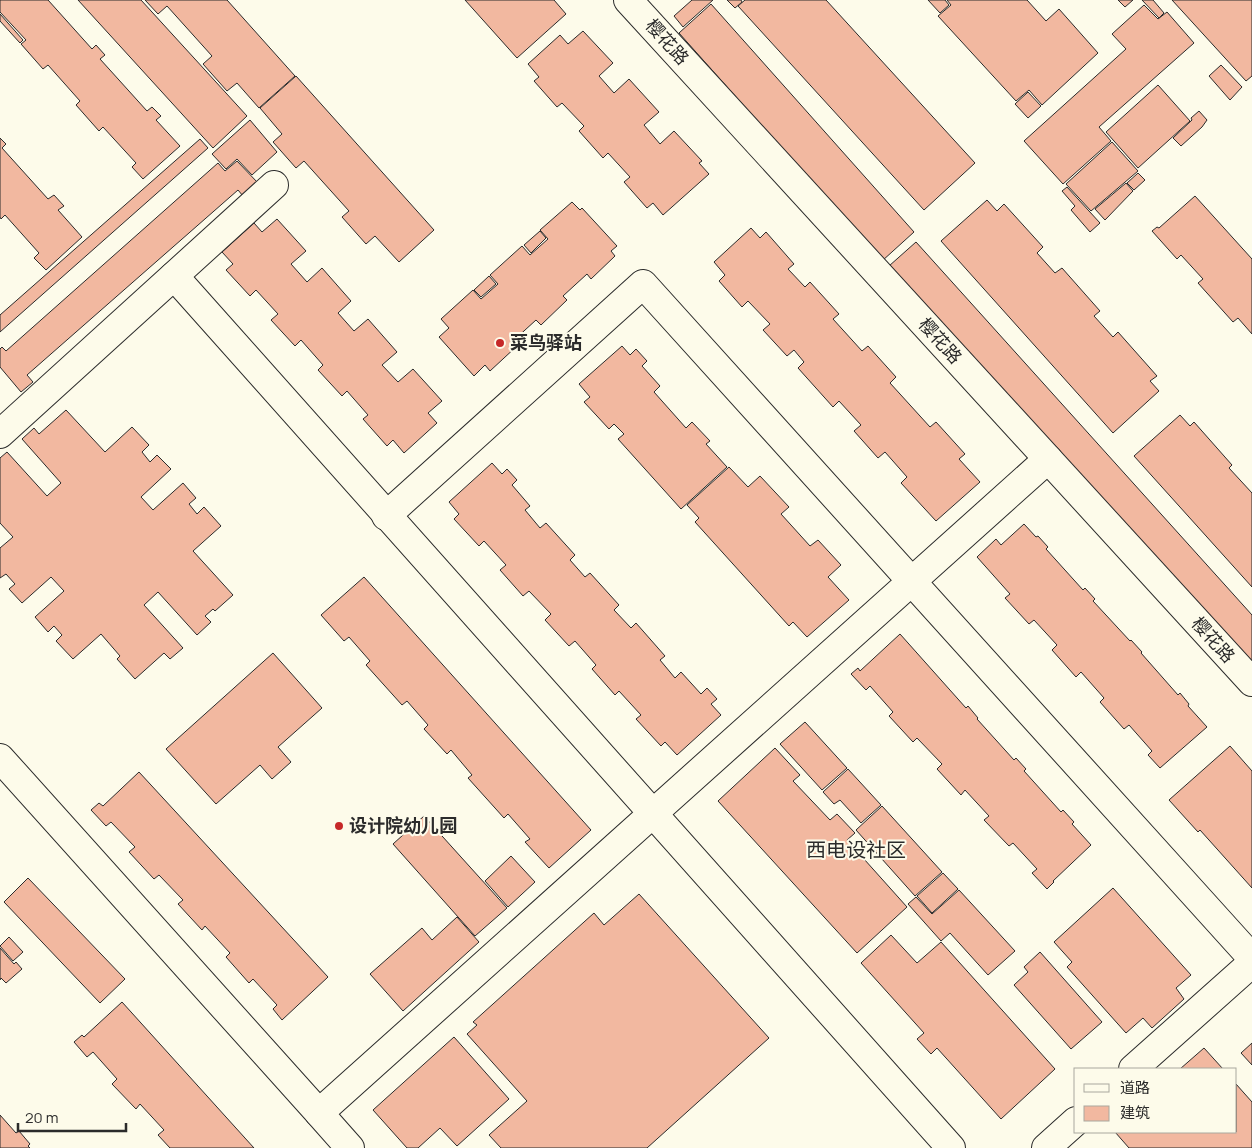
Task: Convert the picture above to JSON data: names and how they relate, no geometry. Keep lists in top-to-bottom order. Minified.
{"streets":{"street":["樱花路"]},"districts":["西电设社区"],"places":["菜鸟驿站","设计院幼儿园"],"legend":["道路","建筑"],"scale_bar":"20 m"}
